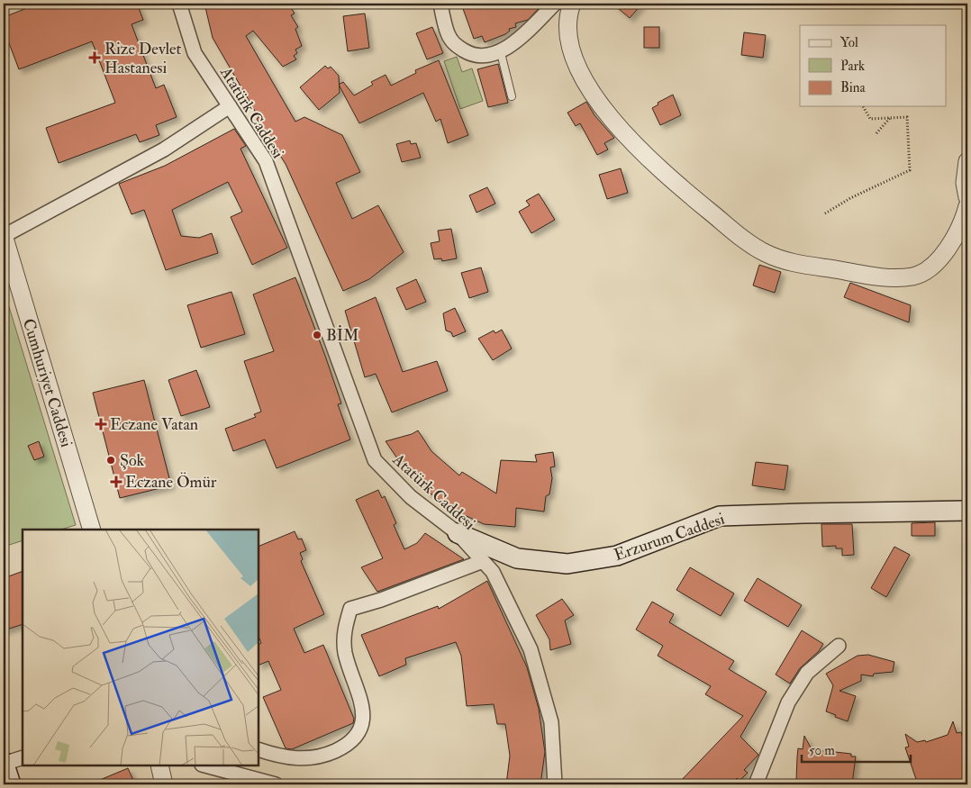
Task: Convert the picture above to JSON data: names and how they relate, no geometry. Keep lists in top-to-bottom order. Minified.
{"streets":{"main road":["Erzurum Caddesi"],"street":["Atatürk Caddesi","Cumhuriyet Caddesi"]},"crossings":[["Atatürk Caddesi","Erzurum Caddesi"]],"places":{"health":["Rize Devlet Hastanesi","Eczane Vatan","Eczane Ömür"],"other":["BİM","Şok"]},"legend":["Yol","Park","Bina"],"scale_bar":"50 m"}
